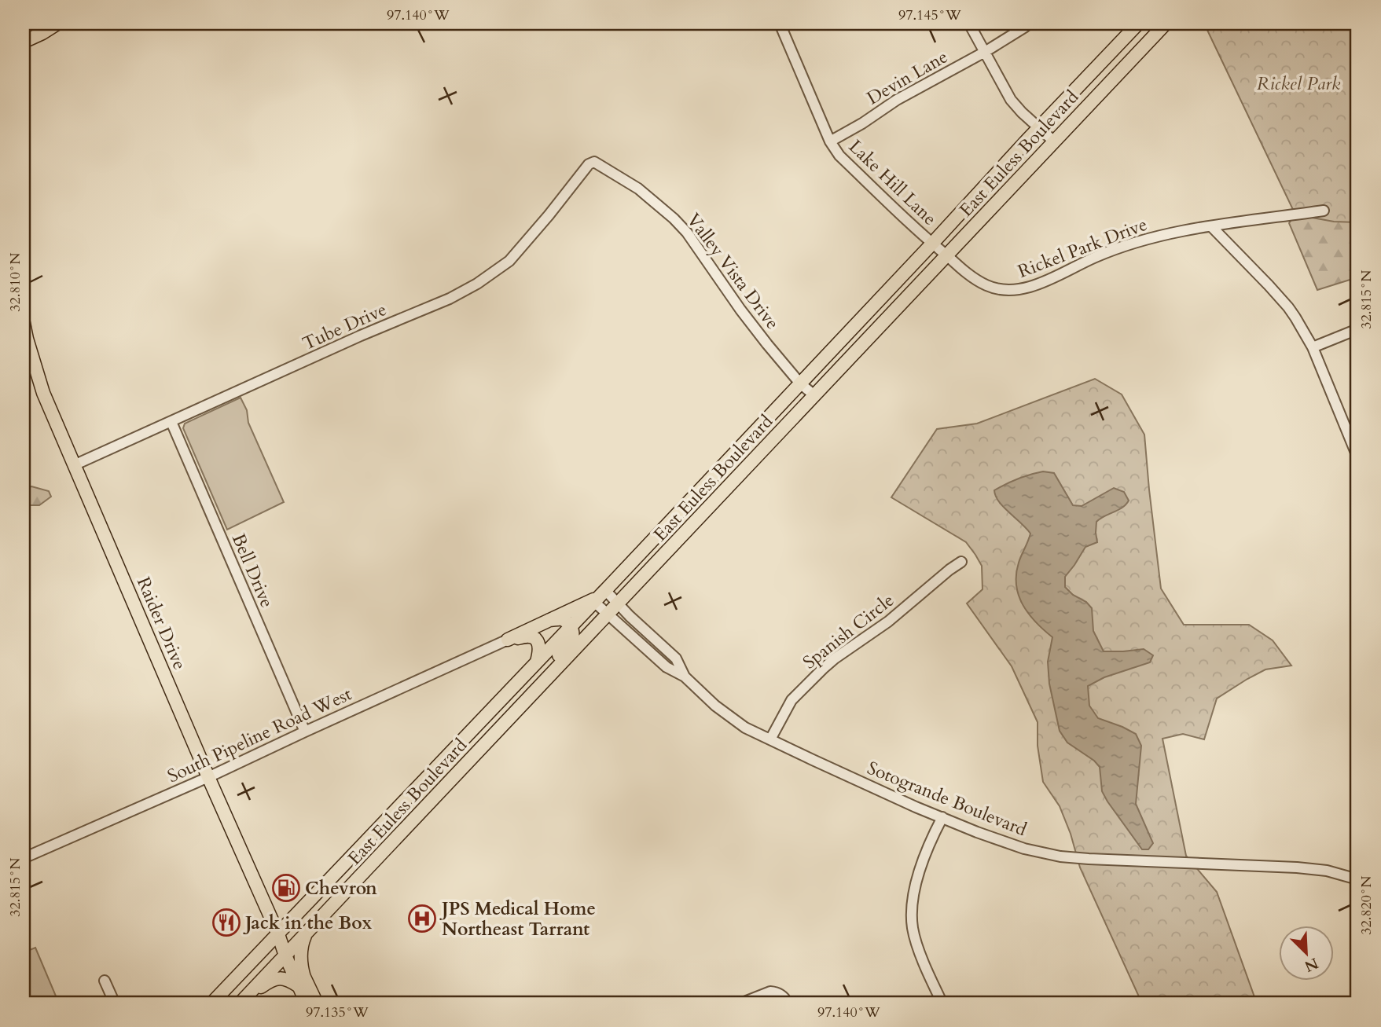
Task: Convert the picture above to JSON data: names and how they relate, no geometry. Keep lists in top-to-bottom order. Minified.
{"streets":{"main road":["East Euless Boulevard","Raider Drive"],"street":["Devin Lane","Lake Hill Lane","Rickel Park Drive","Valley Vista Drive","Tube Drive","Bell Drive","Spanish Circle","South Pipeline Road West","Sotogrande Boulevard"]},"crossings":[["Devin Lane","Lake Hill Lane"],["East Euless Boulevard","Lake Hill Lane"],["East Euless Boulevard","Rickel Park Drive"],["East Euless Boulevard","Valley Vista Drive"],["East Euless Boulevard","Raider Drive"],["East Euless Boulevard","Sotogrande Boulevard"],["Lake Hill Lane","Rickel Park Drive"],["Valley Vista Drive","Tube Drive"],["Tube Drive","Bell Drive"],["Tube Drive","Raider Drive"],["Bell Drive","South Pipeline Road West"],["Raider Drive","South Pipeline Road West"],["Spanish Circle","Sotogrande Boulevard"]],"parks":["Rickel Park"],"places":{"fuel station":["Chevron"],"hospital":["JPS Medical Home Northeast Tarrant"],"restaurant":["Jack in the Box"]},"north":"bottom right","coordinates":["97.140°W","97.145°W","32.810°N","32.815°N","32.820°N","97.135°W"]}
